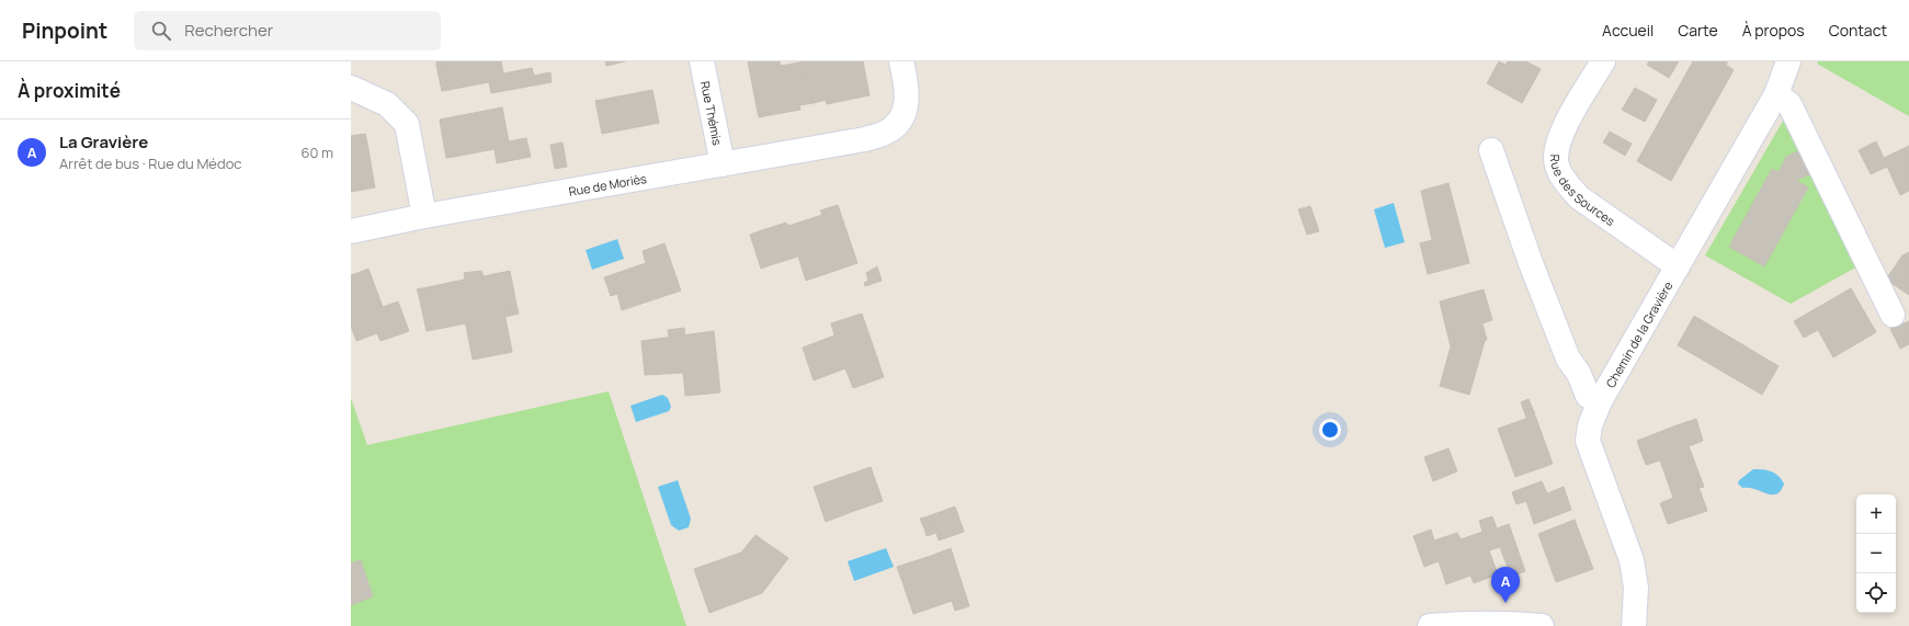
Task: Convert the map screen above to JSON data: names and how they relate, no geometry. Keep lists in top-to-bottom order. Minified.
{"streets":{"street":["Rue Thémis","Rue de Moriès","Rue des Sources","Chemin de la Gravière"]},"crossings":[["Rue Thémis","Rue de Moriès"],["Rue des Sources","Chemin de la Gravière"]],"page":{"header":"Pinpoint","search":"Rechercher","nav":["Accueil","Carte","À propos","Contact"],"heading":"À proximité","list":[{"mark":"A","name":"La Gravière","note":"Arrêt de bus · Rue du Médoc","value":"60 m"}],"map_buttons":["+","−"],"pins":"A"}}
